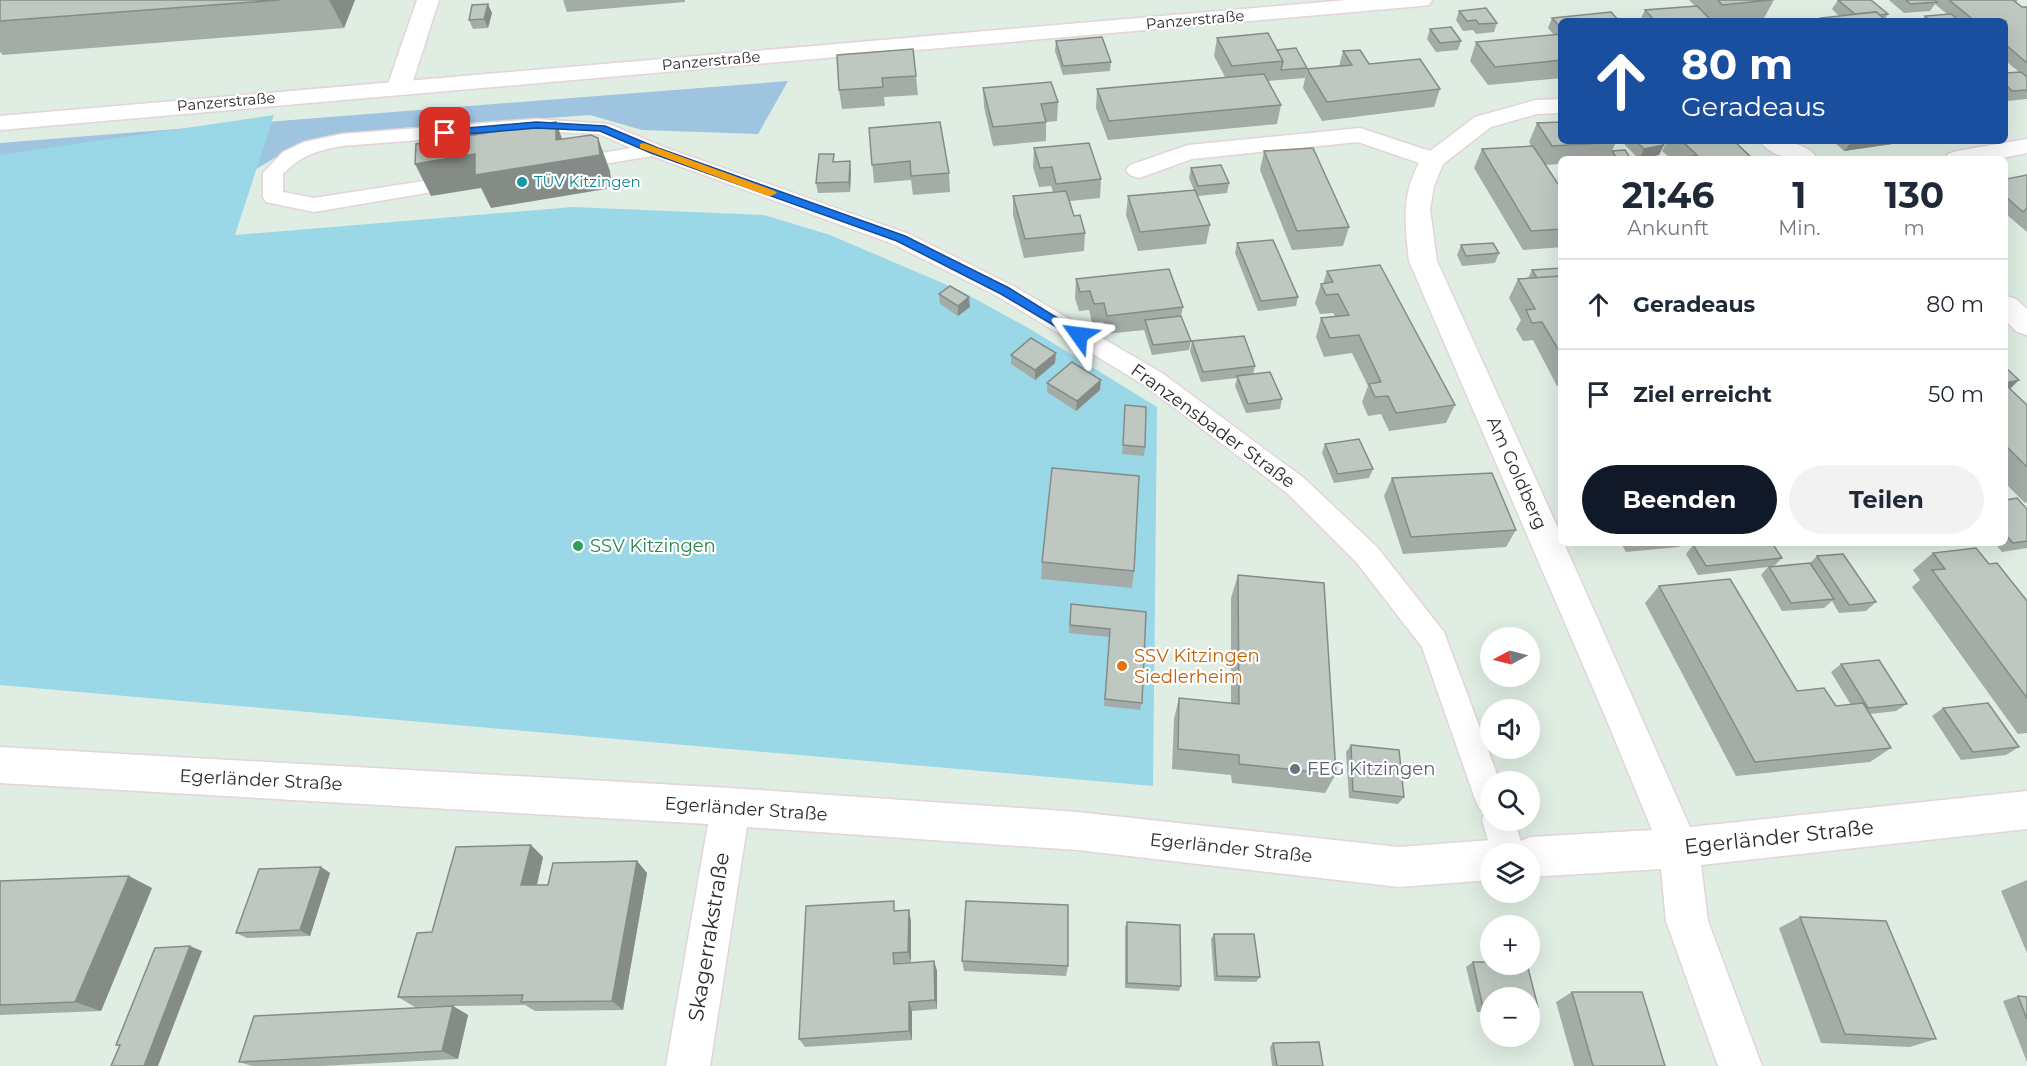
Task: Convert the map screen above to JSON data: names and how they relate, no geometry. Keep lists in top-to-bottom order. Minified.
{"streets":{"street":["Panzerstraße","Am Goldberg","Egerländer Straße","Skagerrakstraße"],"lane":["Franzensbader Straße"]},"crossings":[["Am Goldberg","Egerländer Straße"],["Egerländer Straße","Skagerrakstraße"]],"places":["TÜV Kitzingen","SSV Kitzingen","SSV Kitzingen Siedlerheim","FEG Kitzingen"],"north":"left","page":{"turn":["80 m","Geradeaus"],"eta":["21:46","Ankunft","1","Min.","130","m"],"list":[{"name":"Geradeaus","value":"80 m"},{"name":"Ziel erreicht","value":"50 m"}],"buttons":["Beenden","Teilen"],"map_buttons":["+","−"]}}
